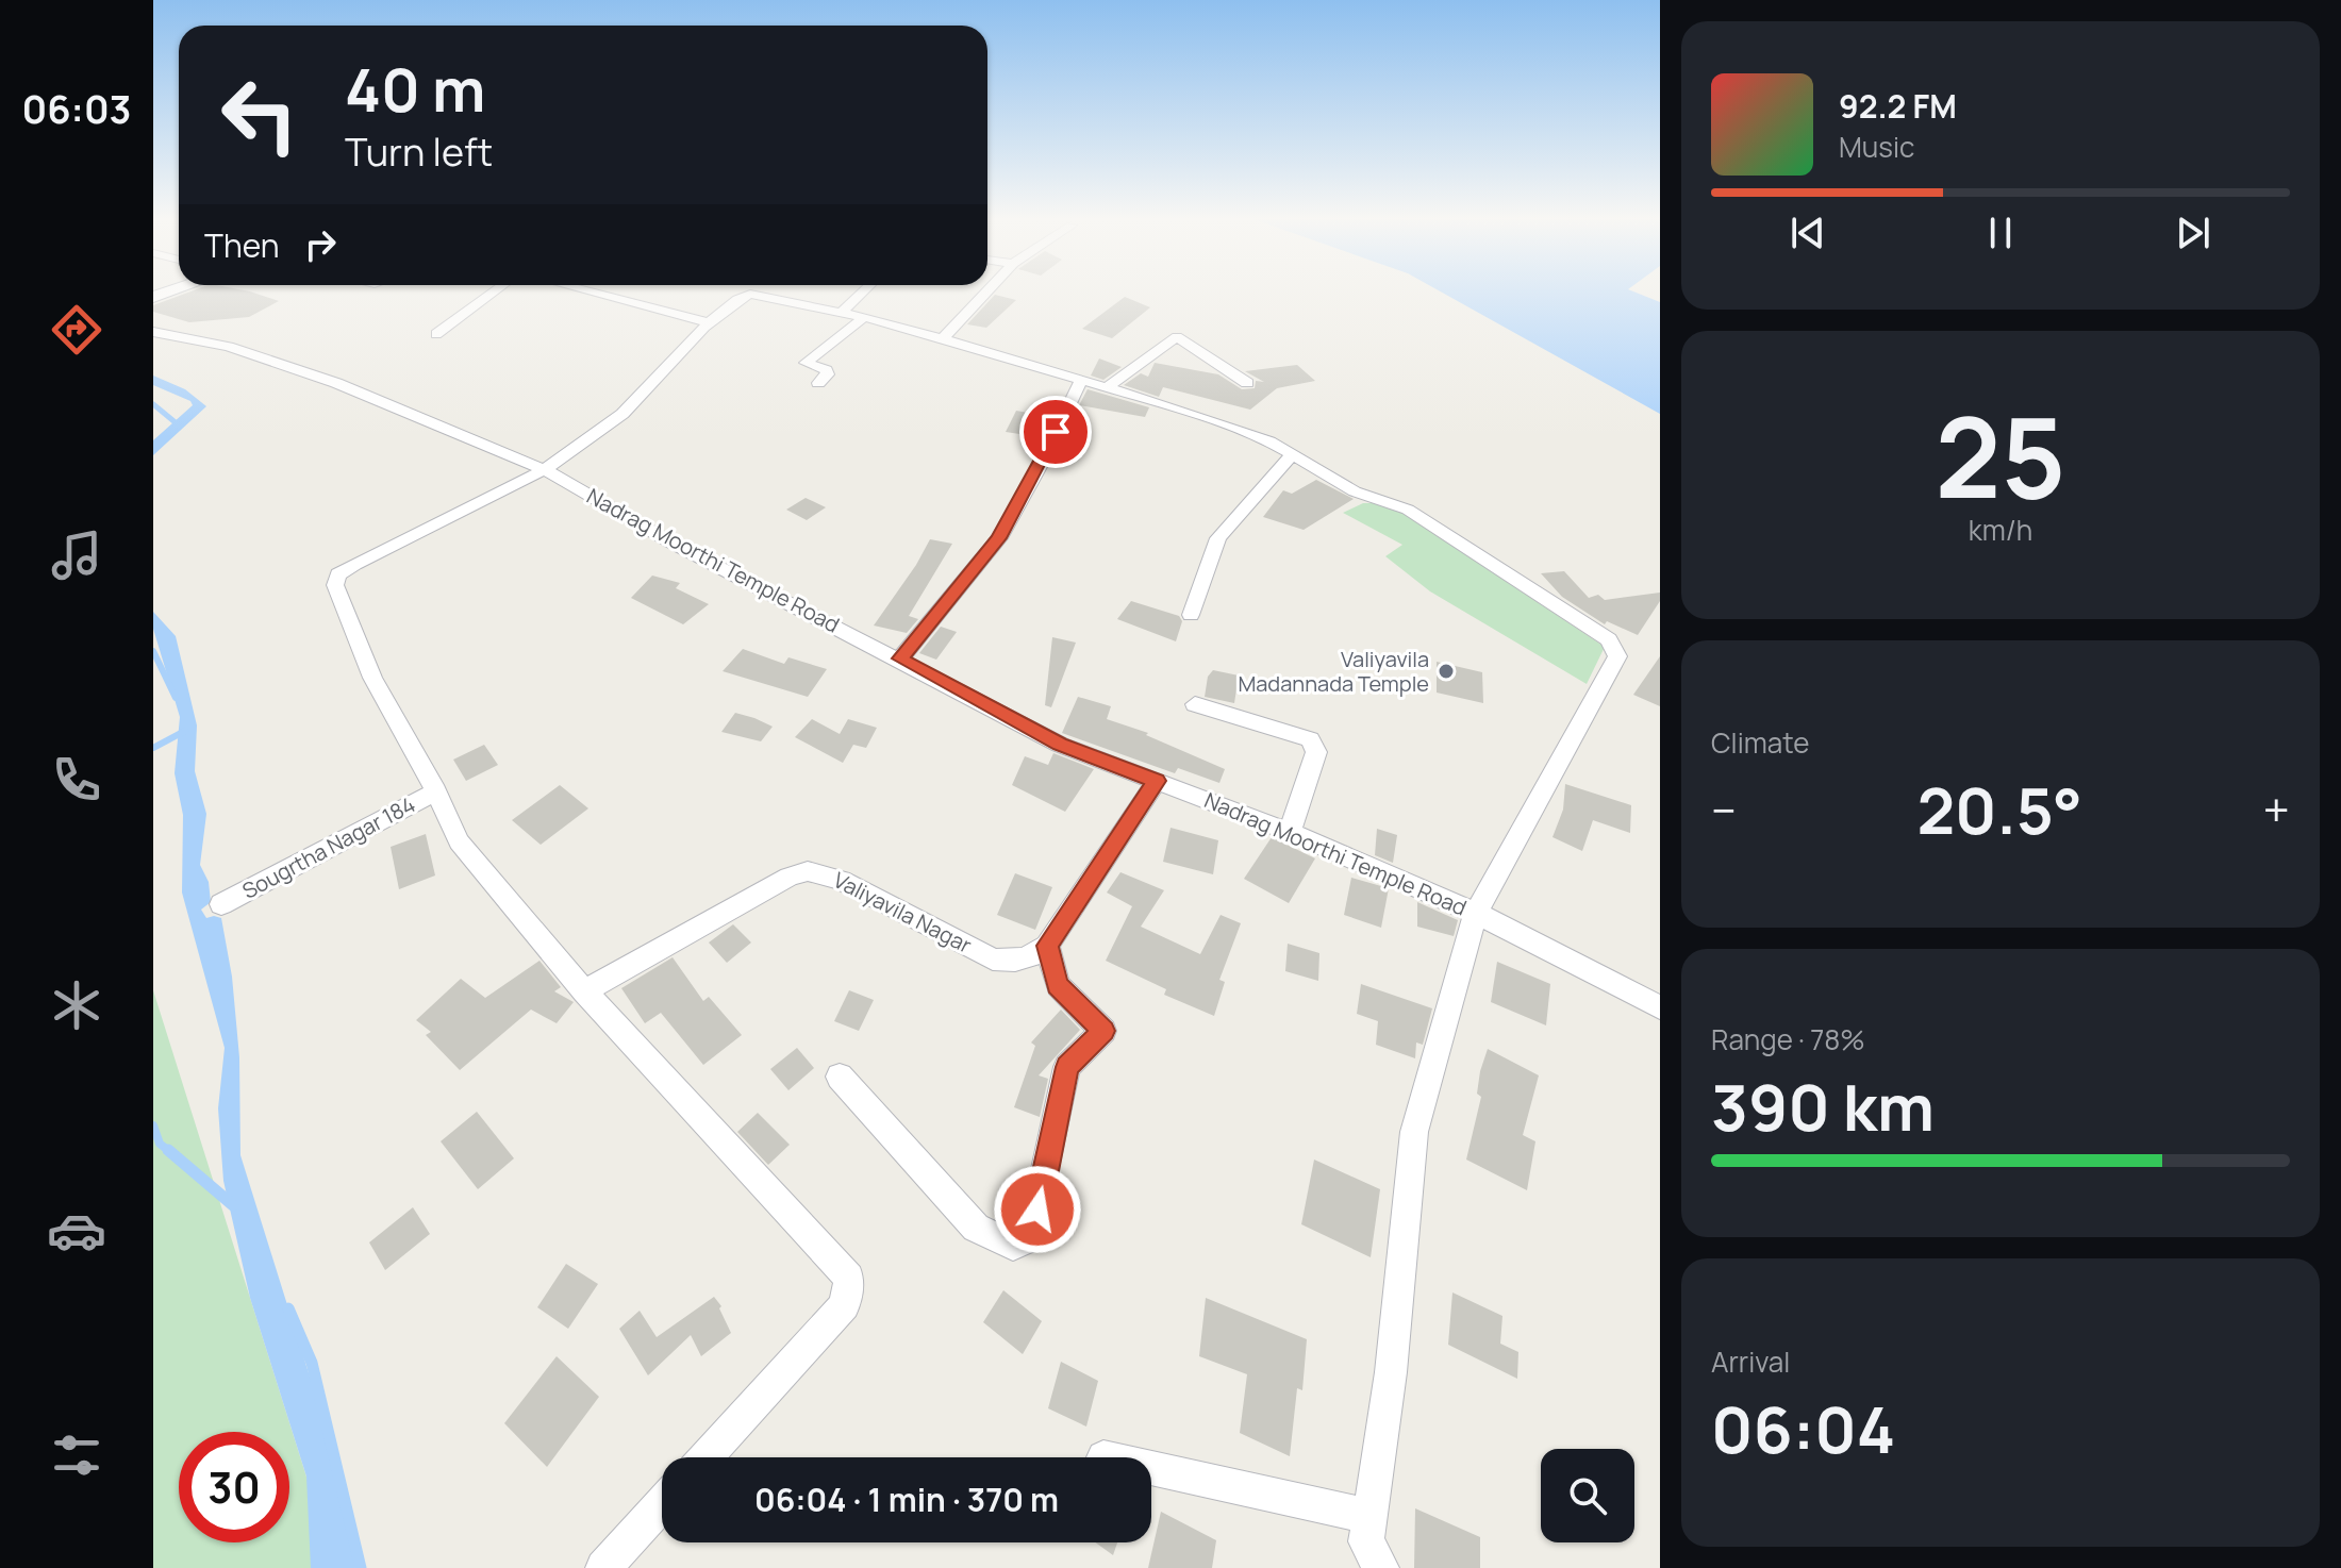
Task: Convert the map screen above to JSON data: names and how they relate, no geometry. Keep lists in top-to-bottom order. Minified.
{"streets":{"street":["Nadrag Moorthi Temple Road","Sougrtha Nagar 184","Valiyavila Nagar"]},"crossings":[["Nadrag Moorthi Temple Road","Sougrtha Nagar 184"]],"places":["Valiyavila Madannada Temple"],"page":{"tabs":"06:03","turn":["40 m","Turn left"],"song":["92.2 FM","Music"],"then":"Then","tile":[["25","km/h"],"Climate",["Range · 78%","390 km"],["Arrival","06:04"]],"heat":["−","20.5°","+"],"limit":"30","trip":"06:04 · 1 min · 370 m"}}
